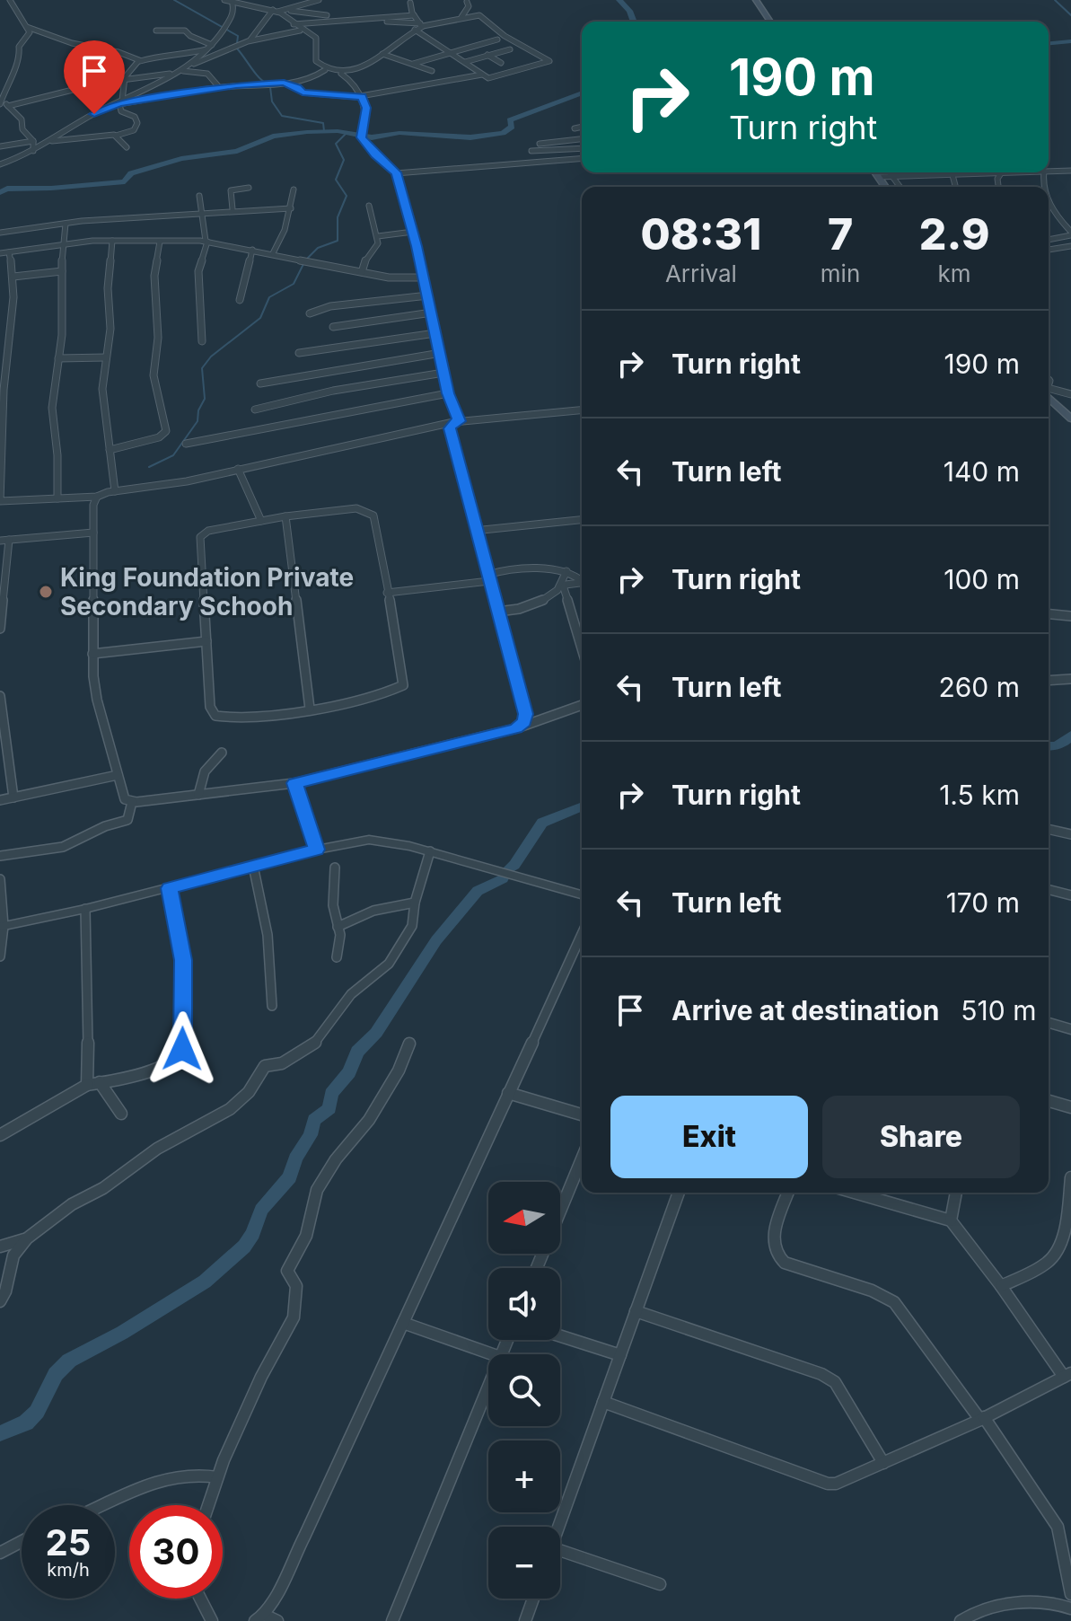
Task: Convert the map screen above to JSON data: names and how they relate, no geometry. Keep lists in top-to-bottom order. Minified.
{"places":["King Foundation Private Secondary Schooh"],"north":"left","page":{"turn":["190 m","Turn right"],"eta":["08:31","Arrival","7","min","2.9","km"],"list":[{"name":"Turn right","value":"190 m"},{"name":"Turn left","value":"140 m"},{"name":"Turn right","value":"100 m"},{"name":"Turn left","value":"260 m"},{"name":"Turn right","value":"1.5 km"},{"name":"Turn left","value":"170 m"},{"name":"Arrive at destination","value":"510 m"}],"buttons":["Exit","Share"],"map_buttons":["+","−"],"speed":"25 km/h","limit":"30"}}
